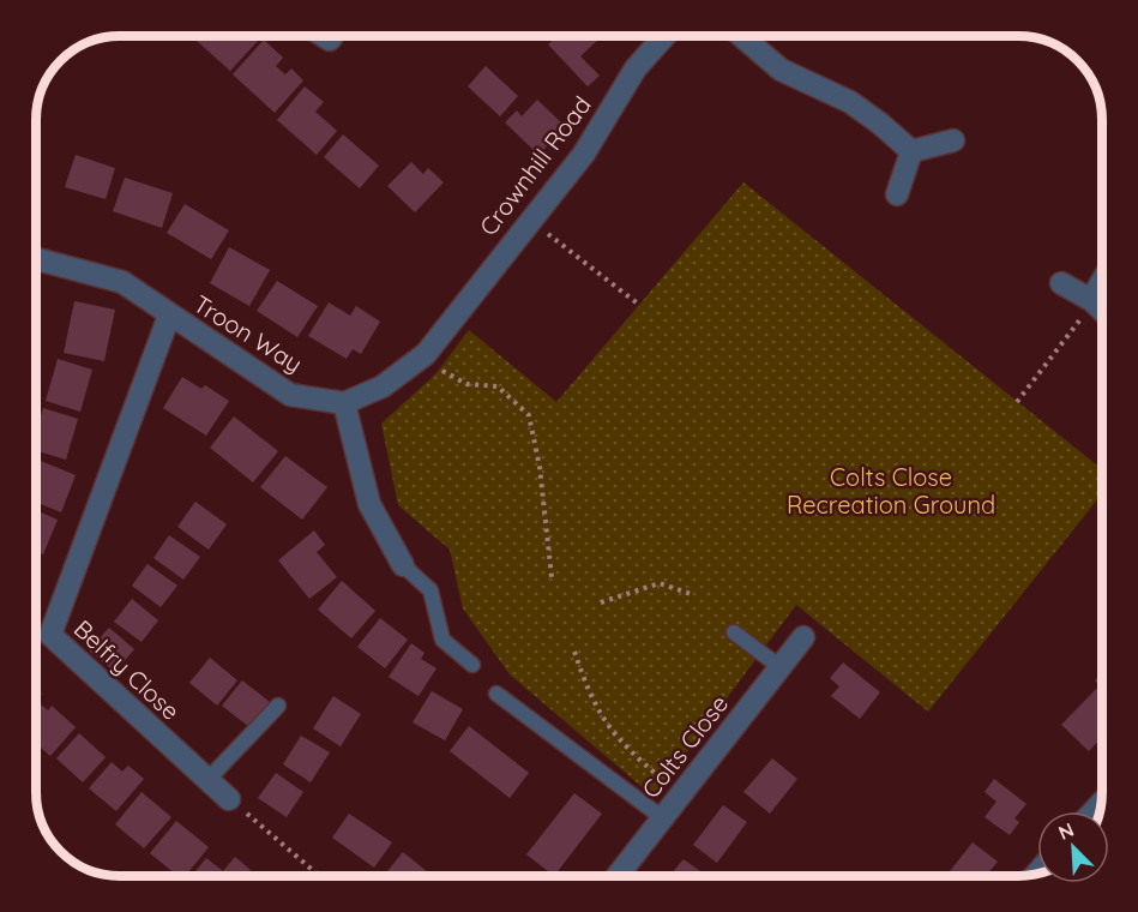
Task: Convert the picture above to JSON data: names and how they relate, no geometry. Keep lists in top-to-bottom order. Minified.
{"streets":{"street":["Crownhill Road","Troon Way","Belfry Close","Colts Close"]},"crossings":[["Troon Way","Belfry Close"]],"parks":["Colts Close Recreation Ground"],"north":"top left"}
